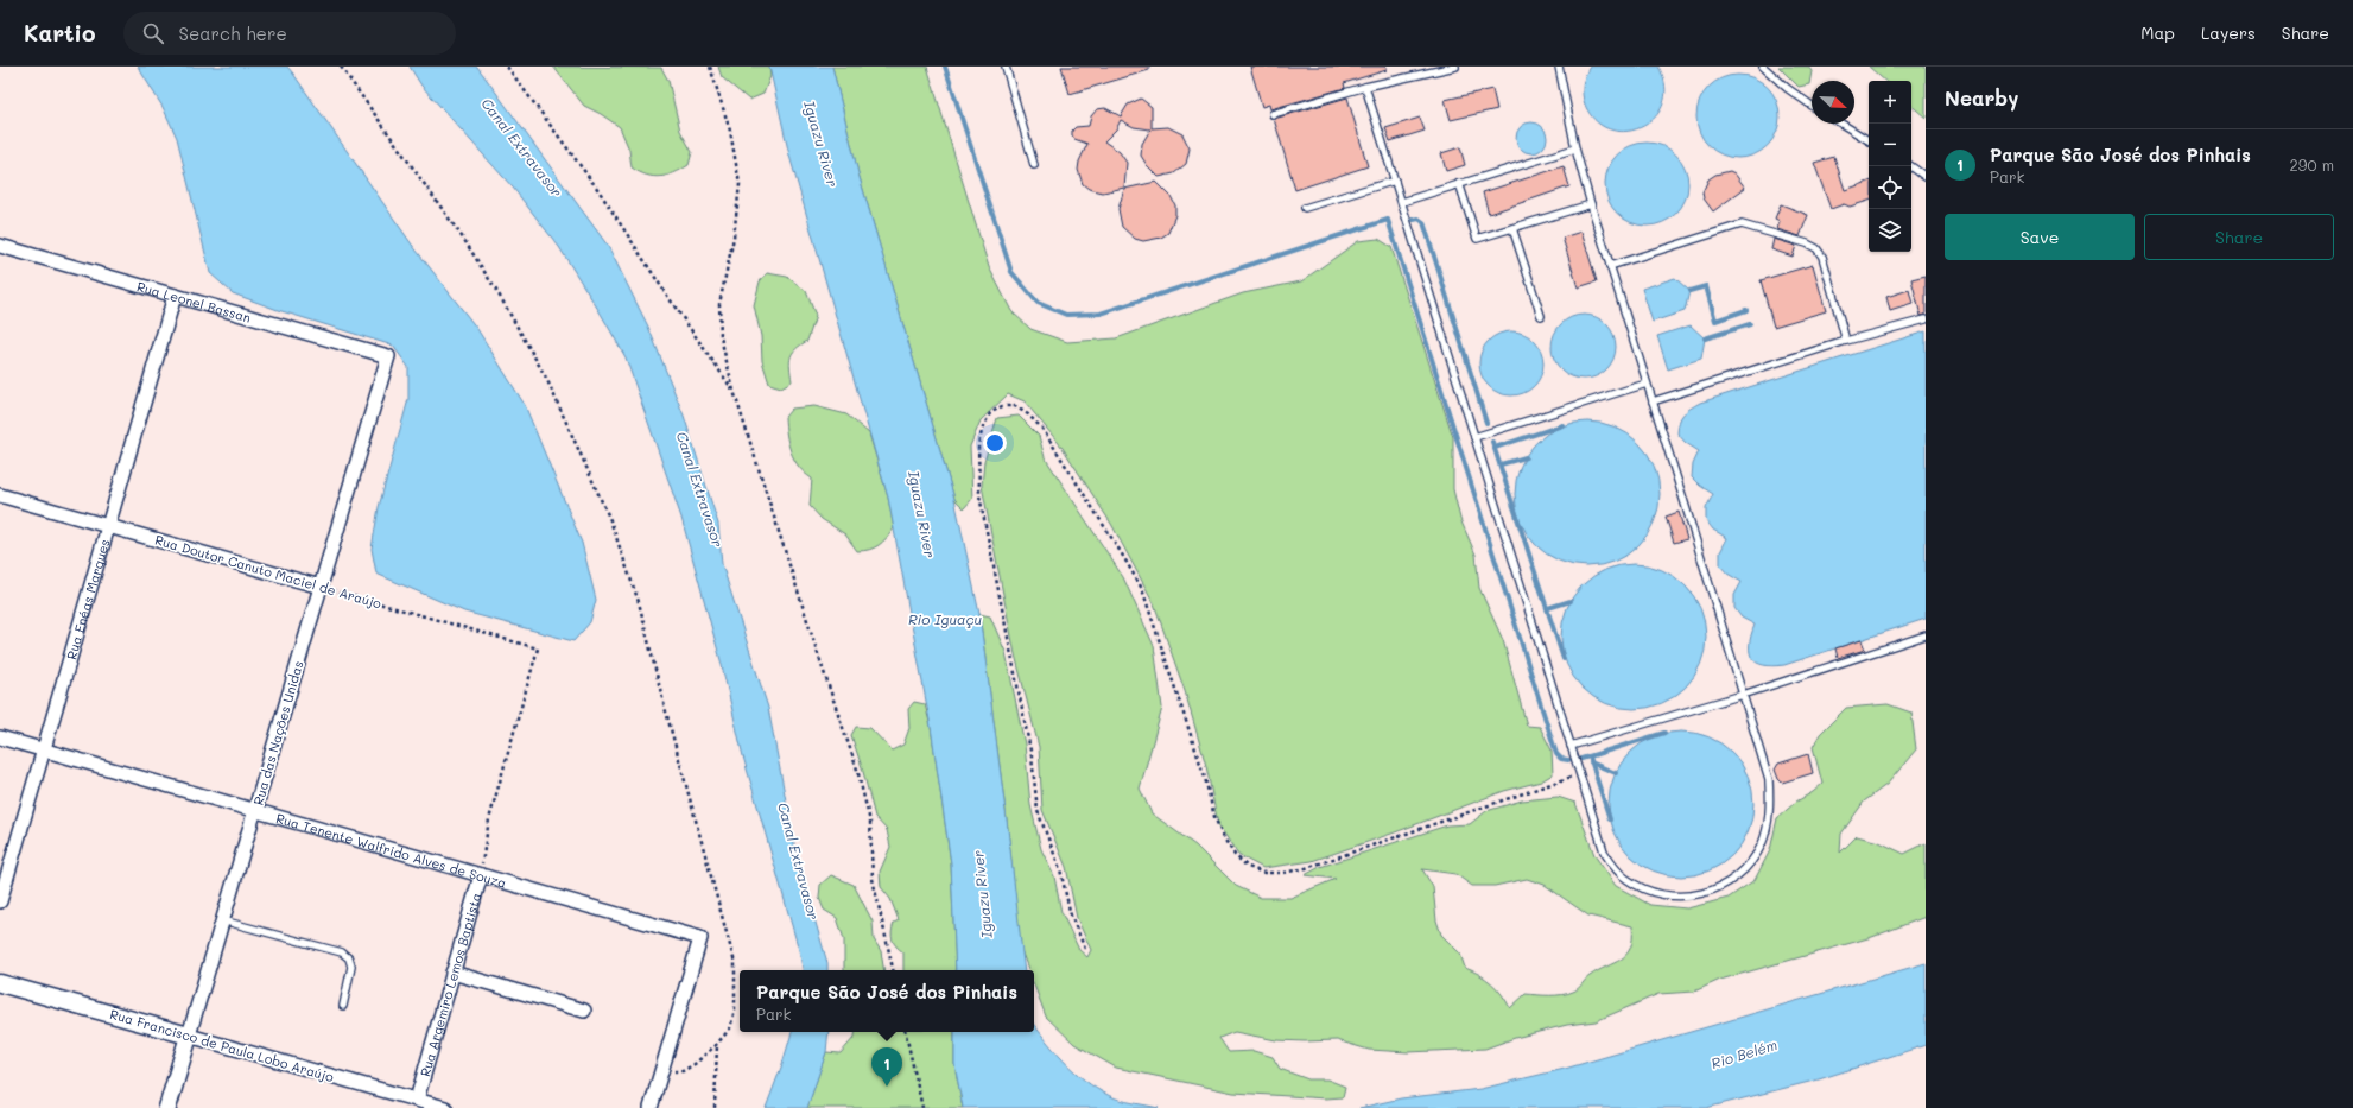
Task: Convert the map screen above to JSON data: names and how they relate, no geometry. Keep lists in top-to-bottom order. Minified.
{"streets":{"street":["Rua Leonel Bassan","Rua Doutor Canuto Maciel de Araújo","Rua Enéas Marques","Rua das Nações Unidas","Rua Tenente Walfrido Alves de Souza","Rua Argemiro Lemos Baptista","Rua Francisco de Paula Lobo Araújo"]},"crossings":[["Rua Leonel Bassan","Rua Enéas Marques"],["Rua Leonel Bassan","Rua das Nações Unidas"],["Rua Doutor Canuto Maciel de Araújo","Rua Enéas Marques"],["Rua Doutor Canuto Maciel de Araújo","Rua das Nações Unidas"],["Rua Doutor Canuto Maciel de Araújo","Rua Argemiro Lemos Baptista"],["Rua Enéas Marques","Rua Tenente Walfrido Alves de Souza"],["Rua das Nações Unidas","Rua Tenente Walfrido Alves de Souza"],["Rua das Nações Unidas","Rua Francisco de Paula Lobo Araújo"],["Rua Tenente Walfrido Alves de Souza","Rua Argemiro Lemos Baptista"],["Rua Argemiro Lemos Baptista","Rua Francisco de Paula Lobo Araújo"]],"water":["Iguazu River","Canal Extravasor","Rio Iguaçu","Rio Belém"],"north":"bottom right","page":{"header":"Kartio","search":"Search here","nav":["Map","Layers","Share"],"heading":"Nearby","map_buttons":["+","−"],"list":[{"mark":"1","name":"Parque São José dos Pinhais","note":"Park","value":"290 m"}],"buttons":["Save","Share"],"popup":["Parque São José dos Pinhais","Park"],"pins":"1"}}
